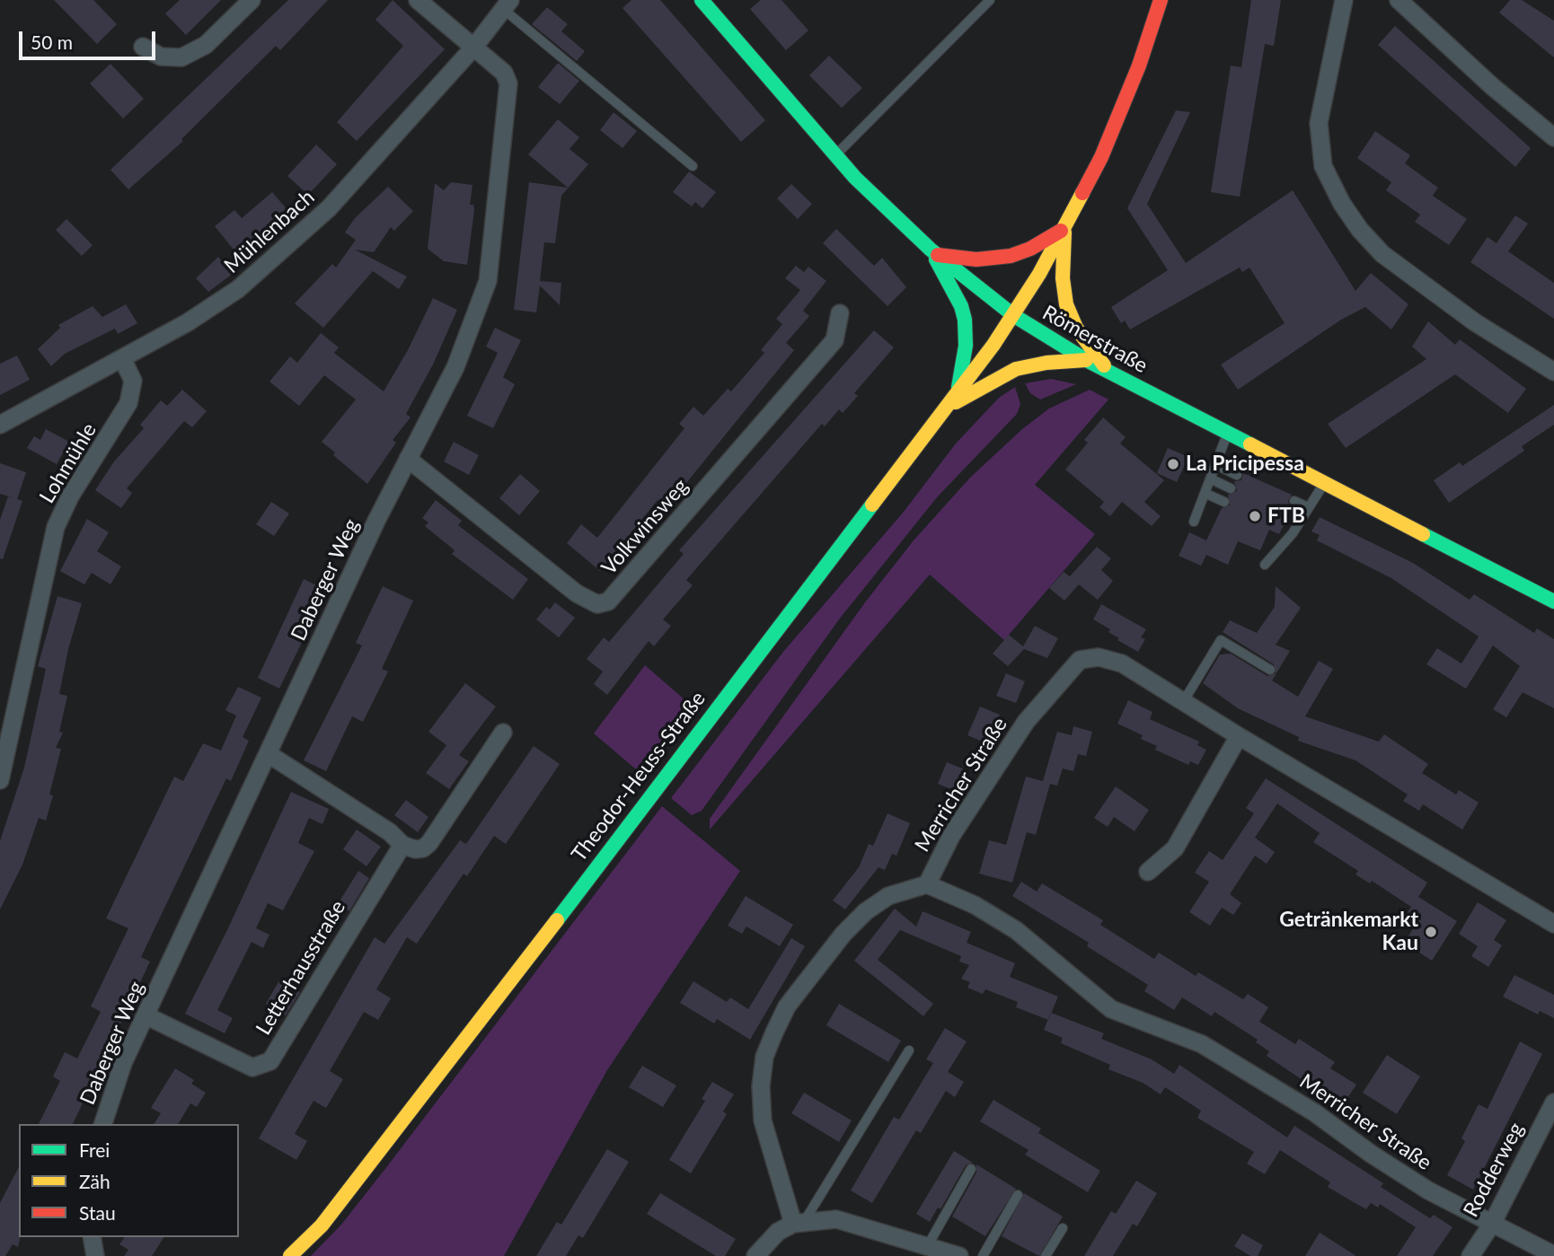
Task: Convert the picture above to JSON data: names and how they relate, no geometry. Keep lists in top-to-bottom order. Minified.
{"streets":{"main road":["Römerstraße","Theodor-Heuss-Straße"],"street":["Mühlenbach","Lohmühle","Volkwinsweg","Daberger Weg","Merricher Straße","Letterhausstraße","Rodderweg"]},"crossings":[["Mühlenbach","Lohmühle"],["Mühlenbach","Daberger Weg"],["Römerstraße","Theodor-Heuss-Straße"],["Volkwinsweg","Daberger Weg"],["Daberger Weg","Letterhausstraße"],["Merricher Straße","Rodderweg"]],"places":["La Pricipessa","FTB","Getränkemarkt Kau"],"legend":["Frei","Zäh","Stau"],"scale_bar":"50 m"}
